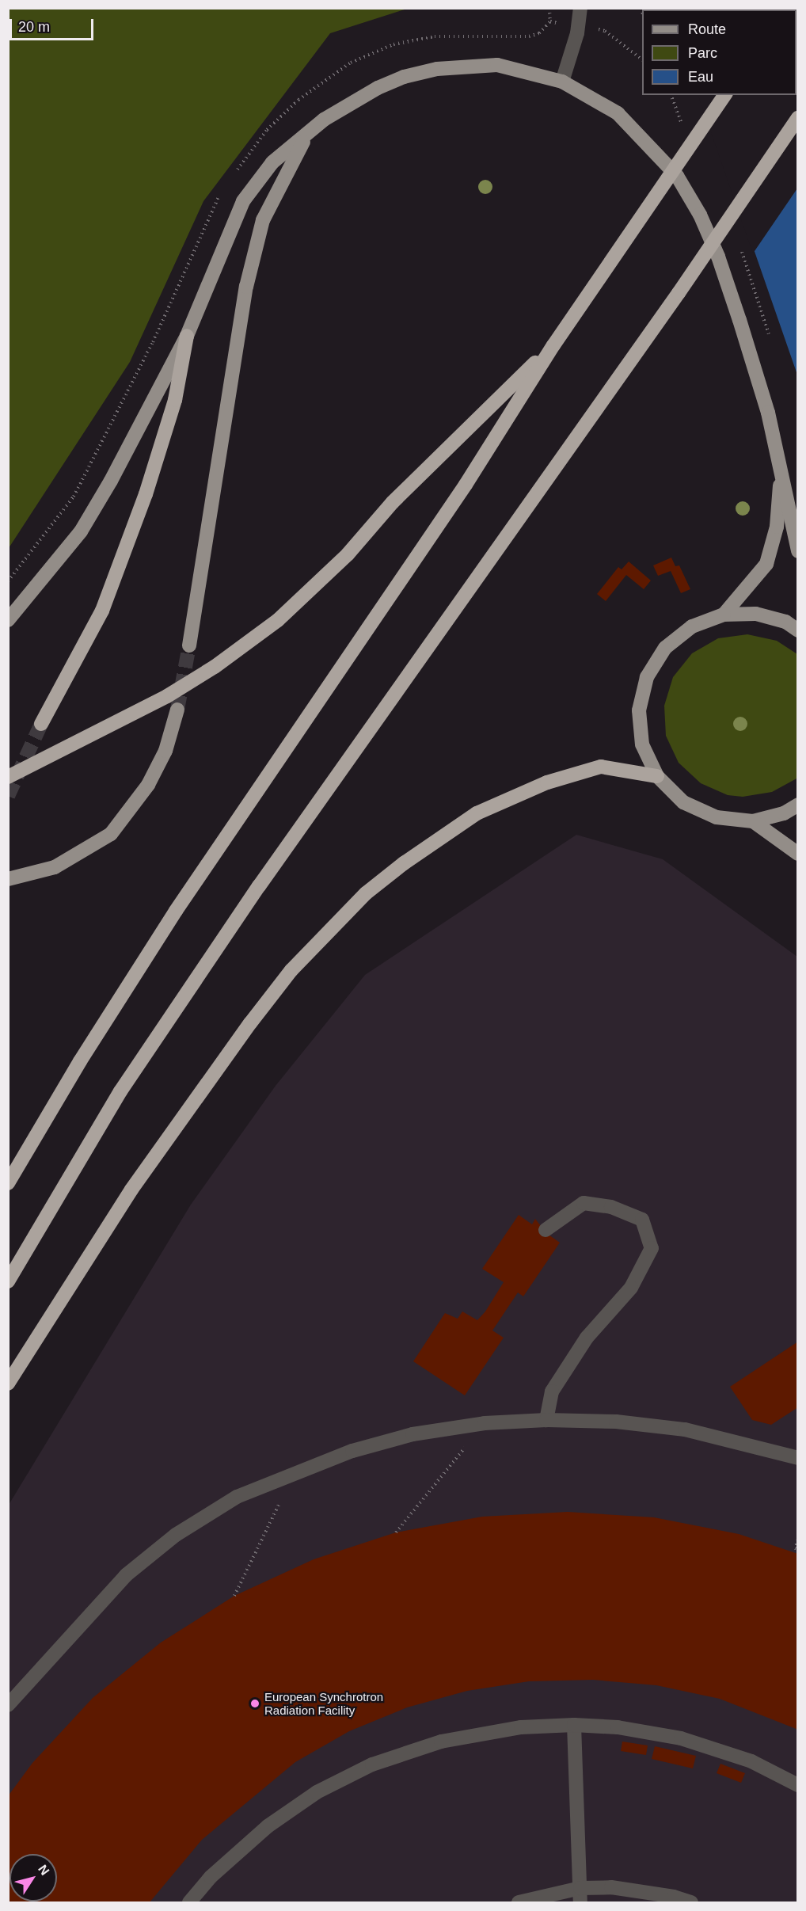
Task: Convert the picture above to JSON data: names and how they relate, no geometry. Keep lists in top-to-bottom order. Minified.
{"places":["European Synchrotron Radiation Facility"],"legend":["Route","Parc","Eau"],"scale_bar":"20 m","north":"top right"}
